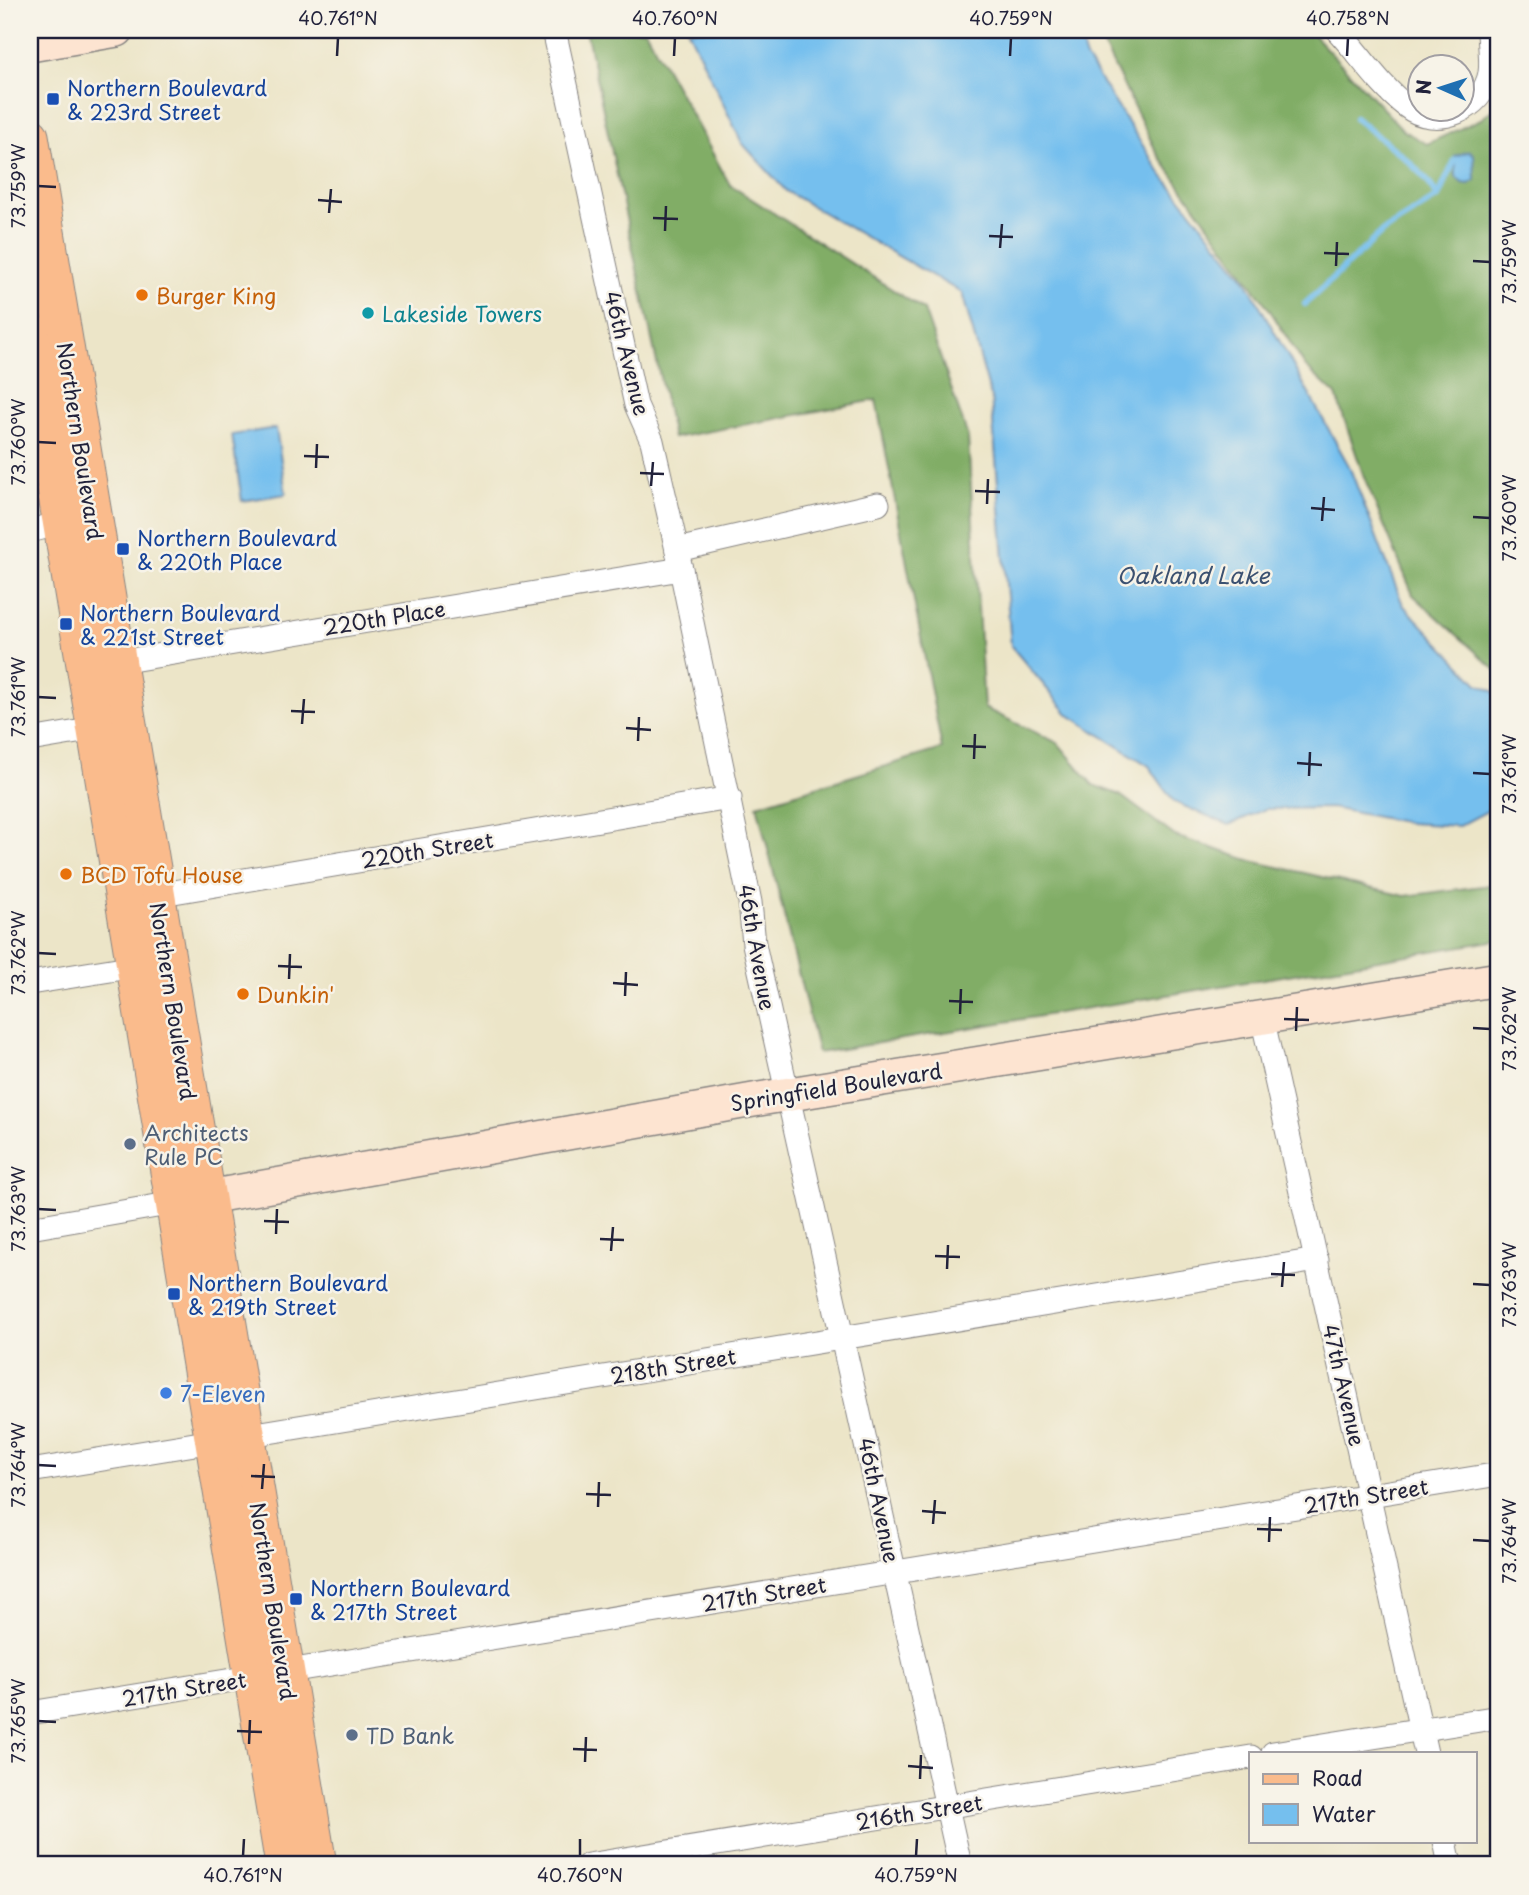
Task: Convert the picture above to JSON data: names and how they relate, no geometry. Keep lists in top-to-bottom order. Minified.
{"streets":{"main road":["Northern Boulevard","Springfield Boulevard"],"street":["46th Avenue","220th Place","220th Street","218th Street","47th Avenue","217th Street","216th Street"]},"crossings":[["46th Avenue","220th Place"],["46th Avenue","220th Street"],["46th Avenue","Springfield Boulevard"],["46th Avenue","218th Street"],["46th Avenue","217th Street"],["46th Avenue","216th Street"],["Northern Boulevard","220th Place"],["Northern Boulevard","220th Street"],["Northern Boulevard","Springfield Boulevard"],["Northern Boulevard","218th Street"],["Northern Boulevard","217th Street"],["Springfield Boulevard","47th Avenue"],["218th Street","47th Avenue"],["47th Avenue","217th Street"]],"water":["Oakland Lake"],"places":{"transit":["Northern Boulevard & 223rd Street","Northern Boulevard & 220th Place","Northern Boulevard & 221st Street","Northern Boulevard & 219th Street","Northern Boulevard & 217th Street"],"other":["Burger King","Lakeside Towers","BCD Tofu House","Dunkin'","Architects Rule PC","7-Eleven","TD Bank"]},"legend":["Road","Water"],"north":"left","coordinates":["40.761°N","40.760°N","40.759°N","40.758°N","73.759°W","73.760°W","73.761°W","73.762°W","73.763°W","73.764°W","73.765°W"]}
